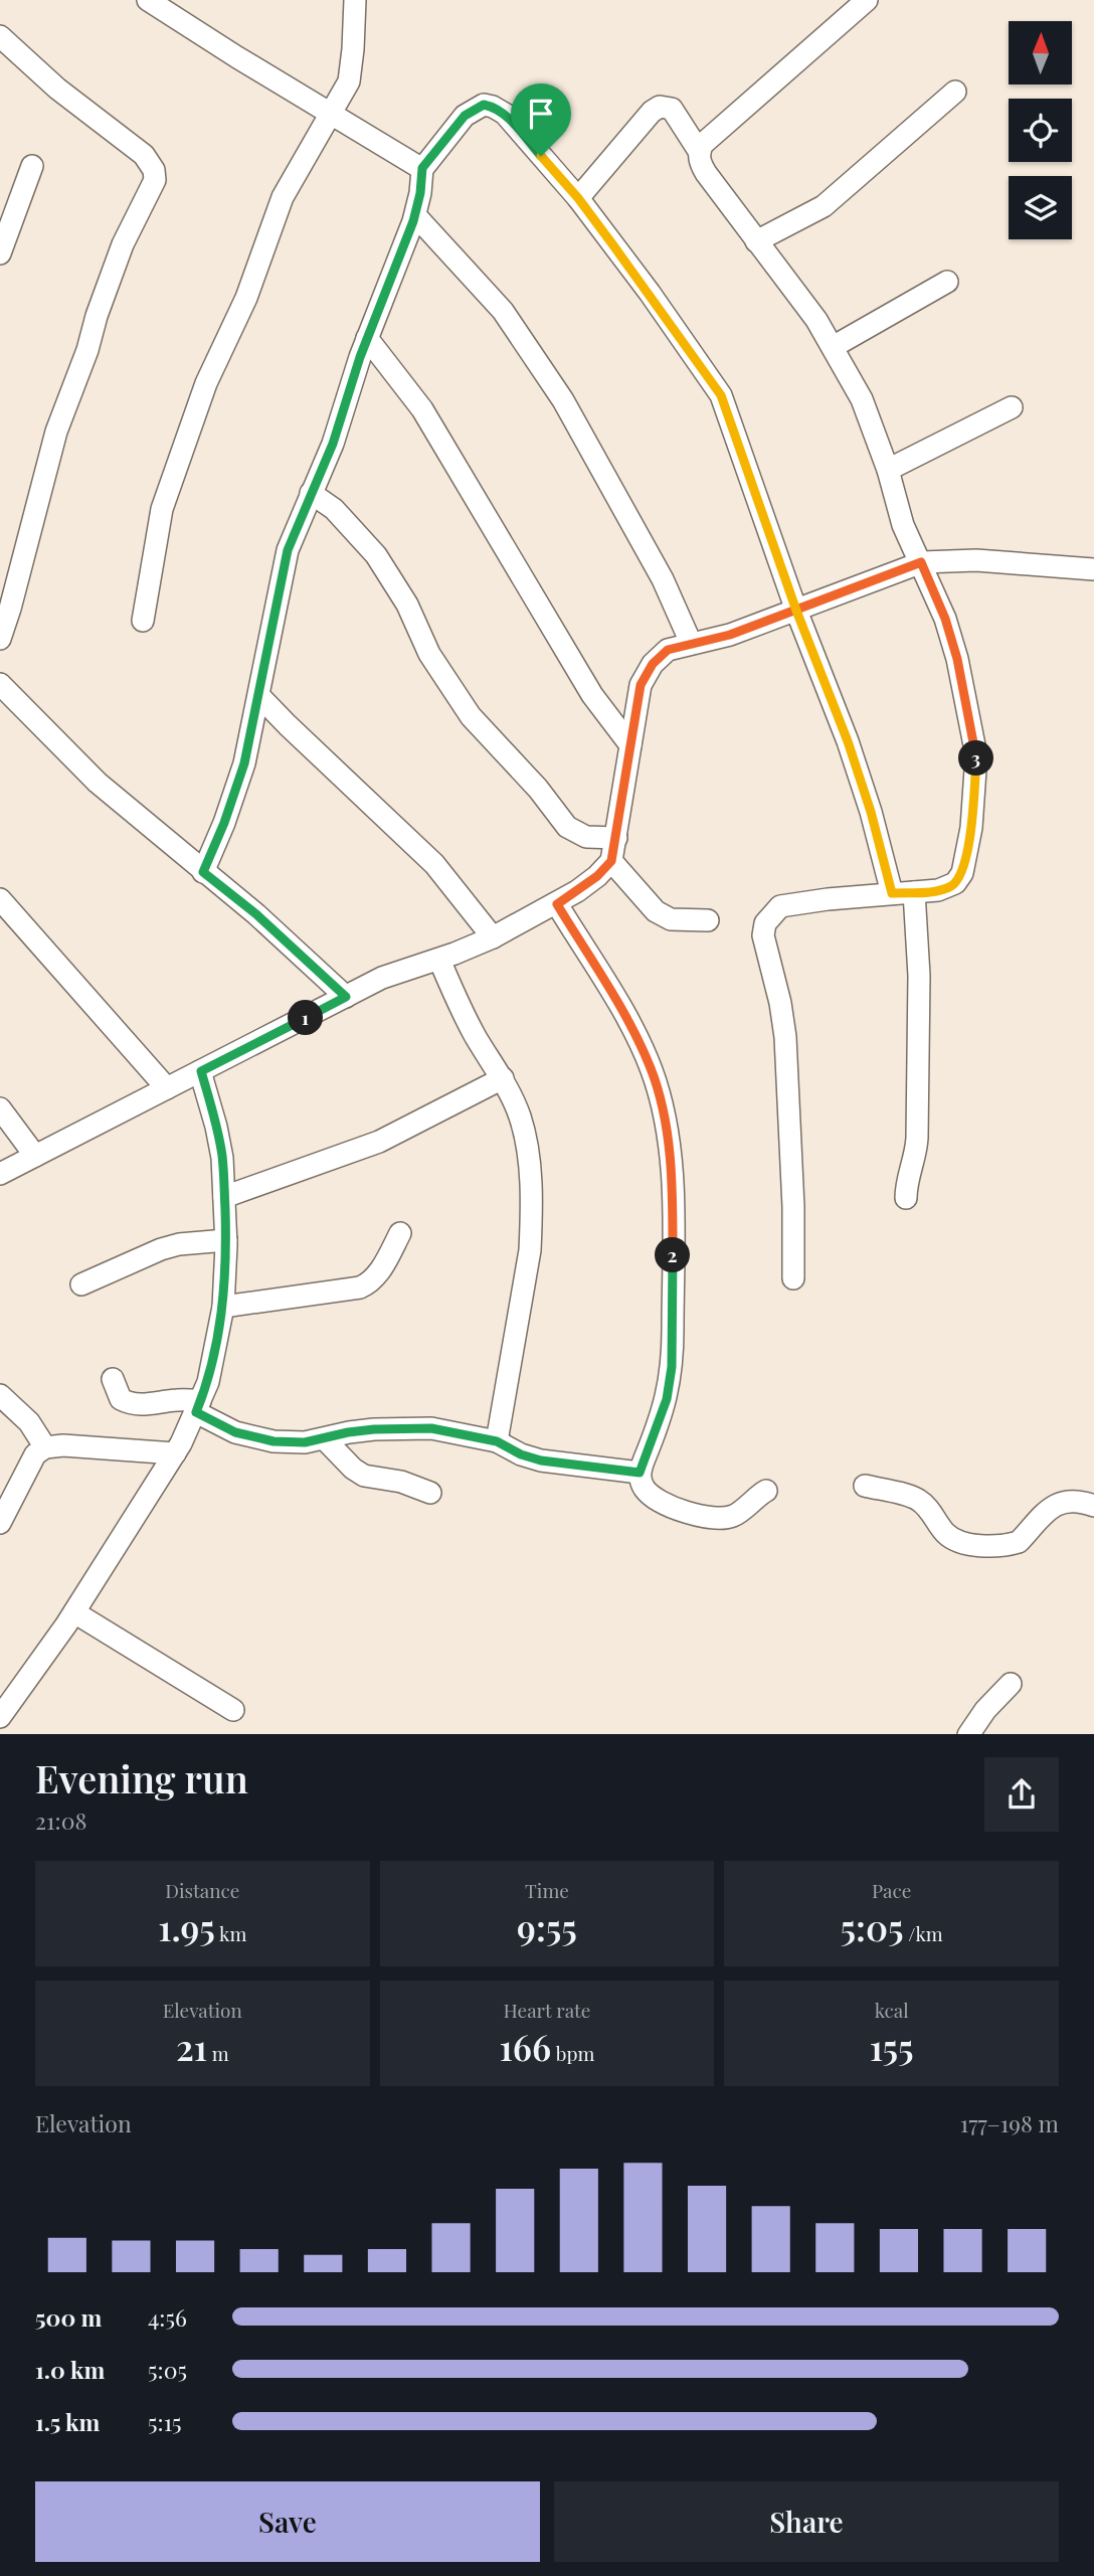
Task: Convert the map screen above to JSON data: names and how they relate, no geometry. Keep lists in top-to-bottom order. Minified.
{"north":"top","page":{"pins":["3","1","2"],"heading":["Evening run","21:08"],"stats":[["Distance","1.95 km"],["Time","9:55"],["Pace","5:05 /km"],["Elevation","21 m"],["Heart rate","166 bpm"],["kcal","155"]],"chart":["Elevation","177–198 m"],"list":[{"name":"500 m","note":"4:56"},{"name":"1.0 km","note":"5:05"},{"name":"1.5 km","note":"5:15"}],"buttons":["Save","Share"]}}
